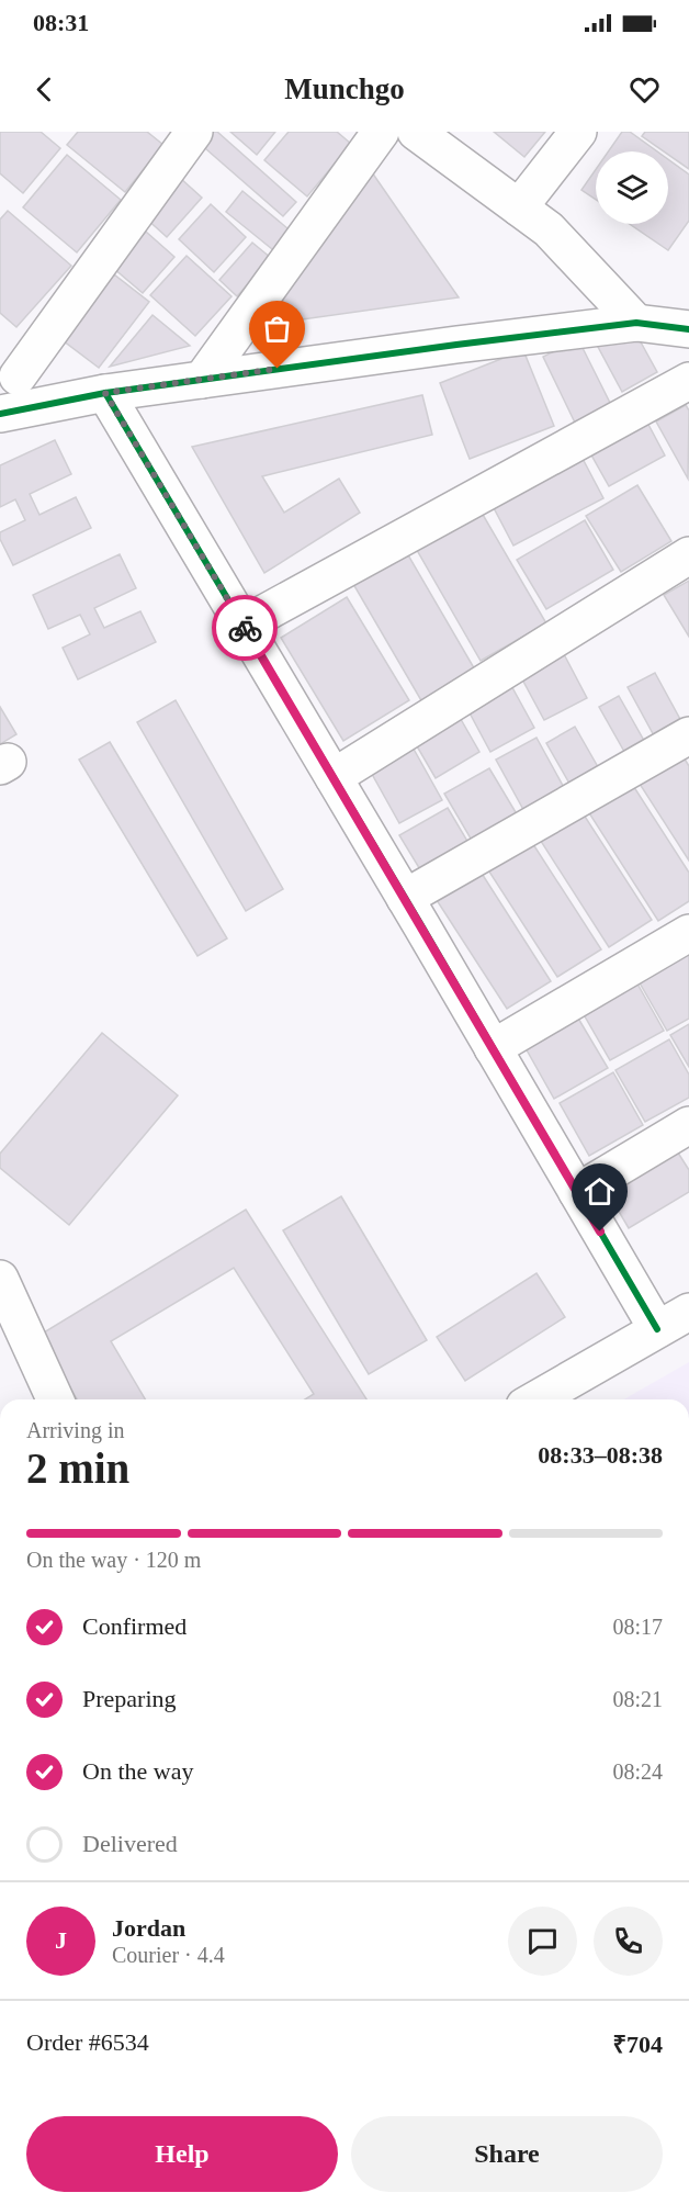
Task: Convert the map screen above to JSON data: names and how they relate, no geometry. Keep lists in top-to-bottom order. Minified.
{"page":{"status":"08:31","header":"Munchgo","heading":["2 min","Arriving in","08:33–08:38"],"panel":["Jordan","Courier · 4.4","Order #6534","₹704"],"bar":"On the way · 120 m","list":[["Confirmed","08:17"],["Preparing","08:21"],["On the way","08:24"],"Delivered"],"round":"J","buttons":["Help","Share"]}}
